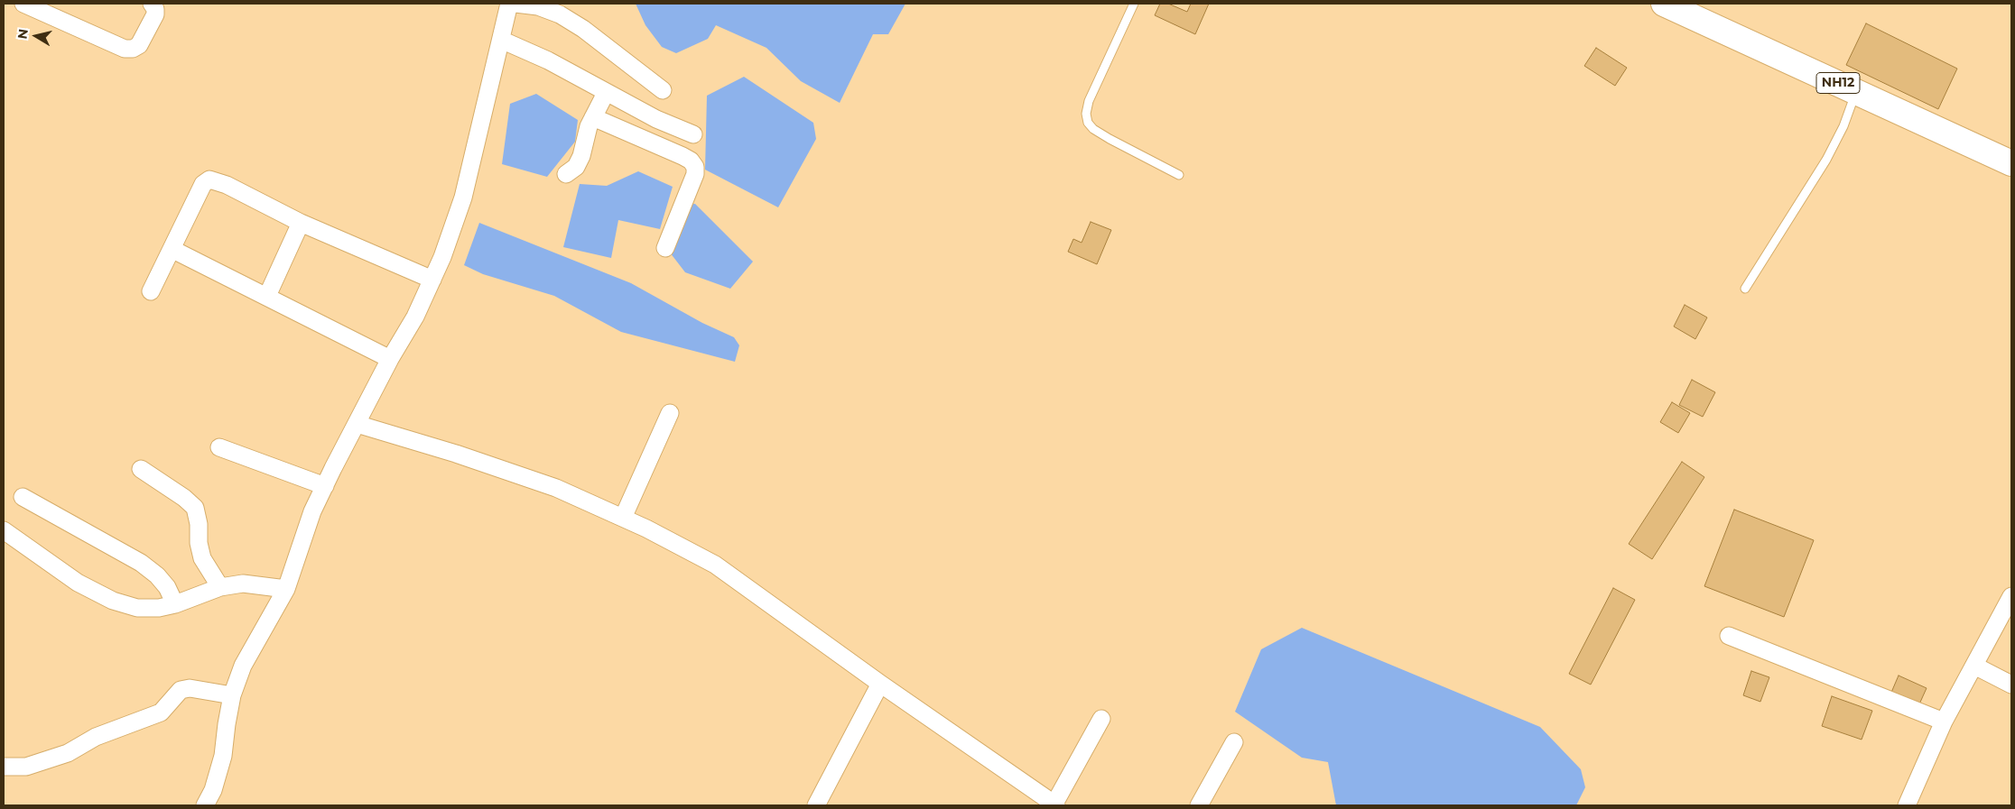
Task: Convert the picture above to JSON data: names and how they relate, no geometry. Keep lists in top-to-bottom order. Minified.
{"streets":{"highway":["NH12"]},"north":"left"}
